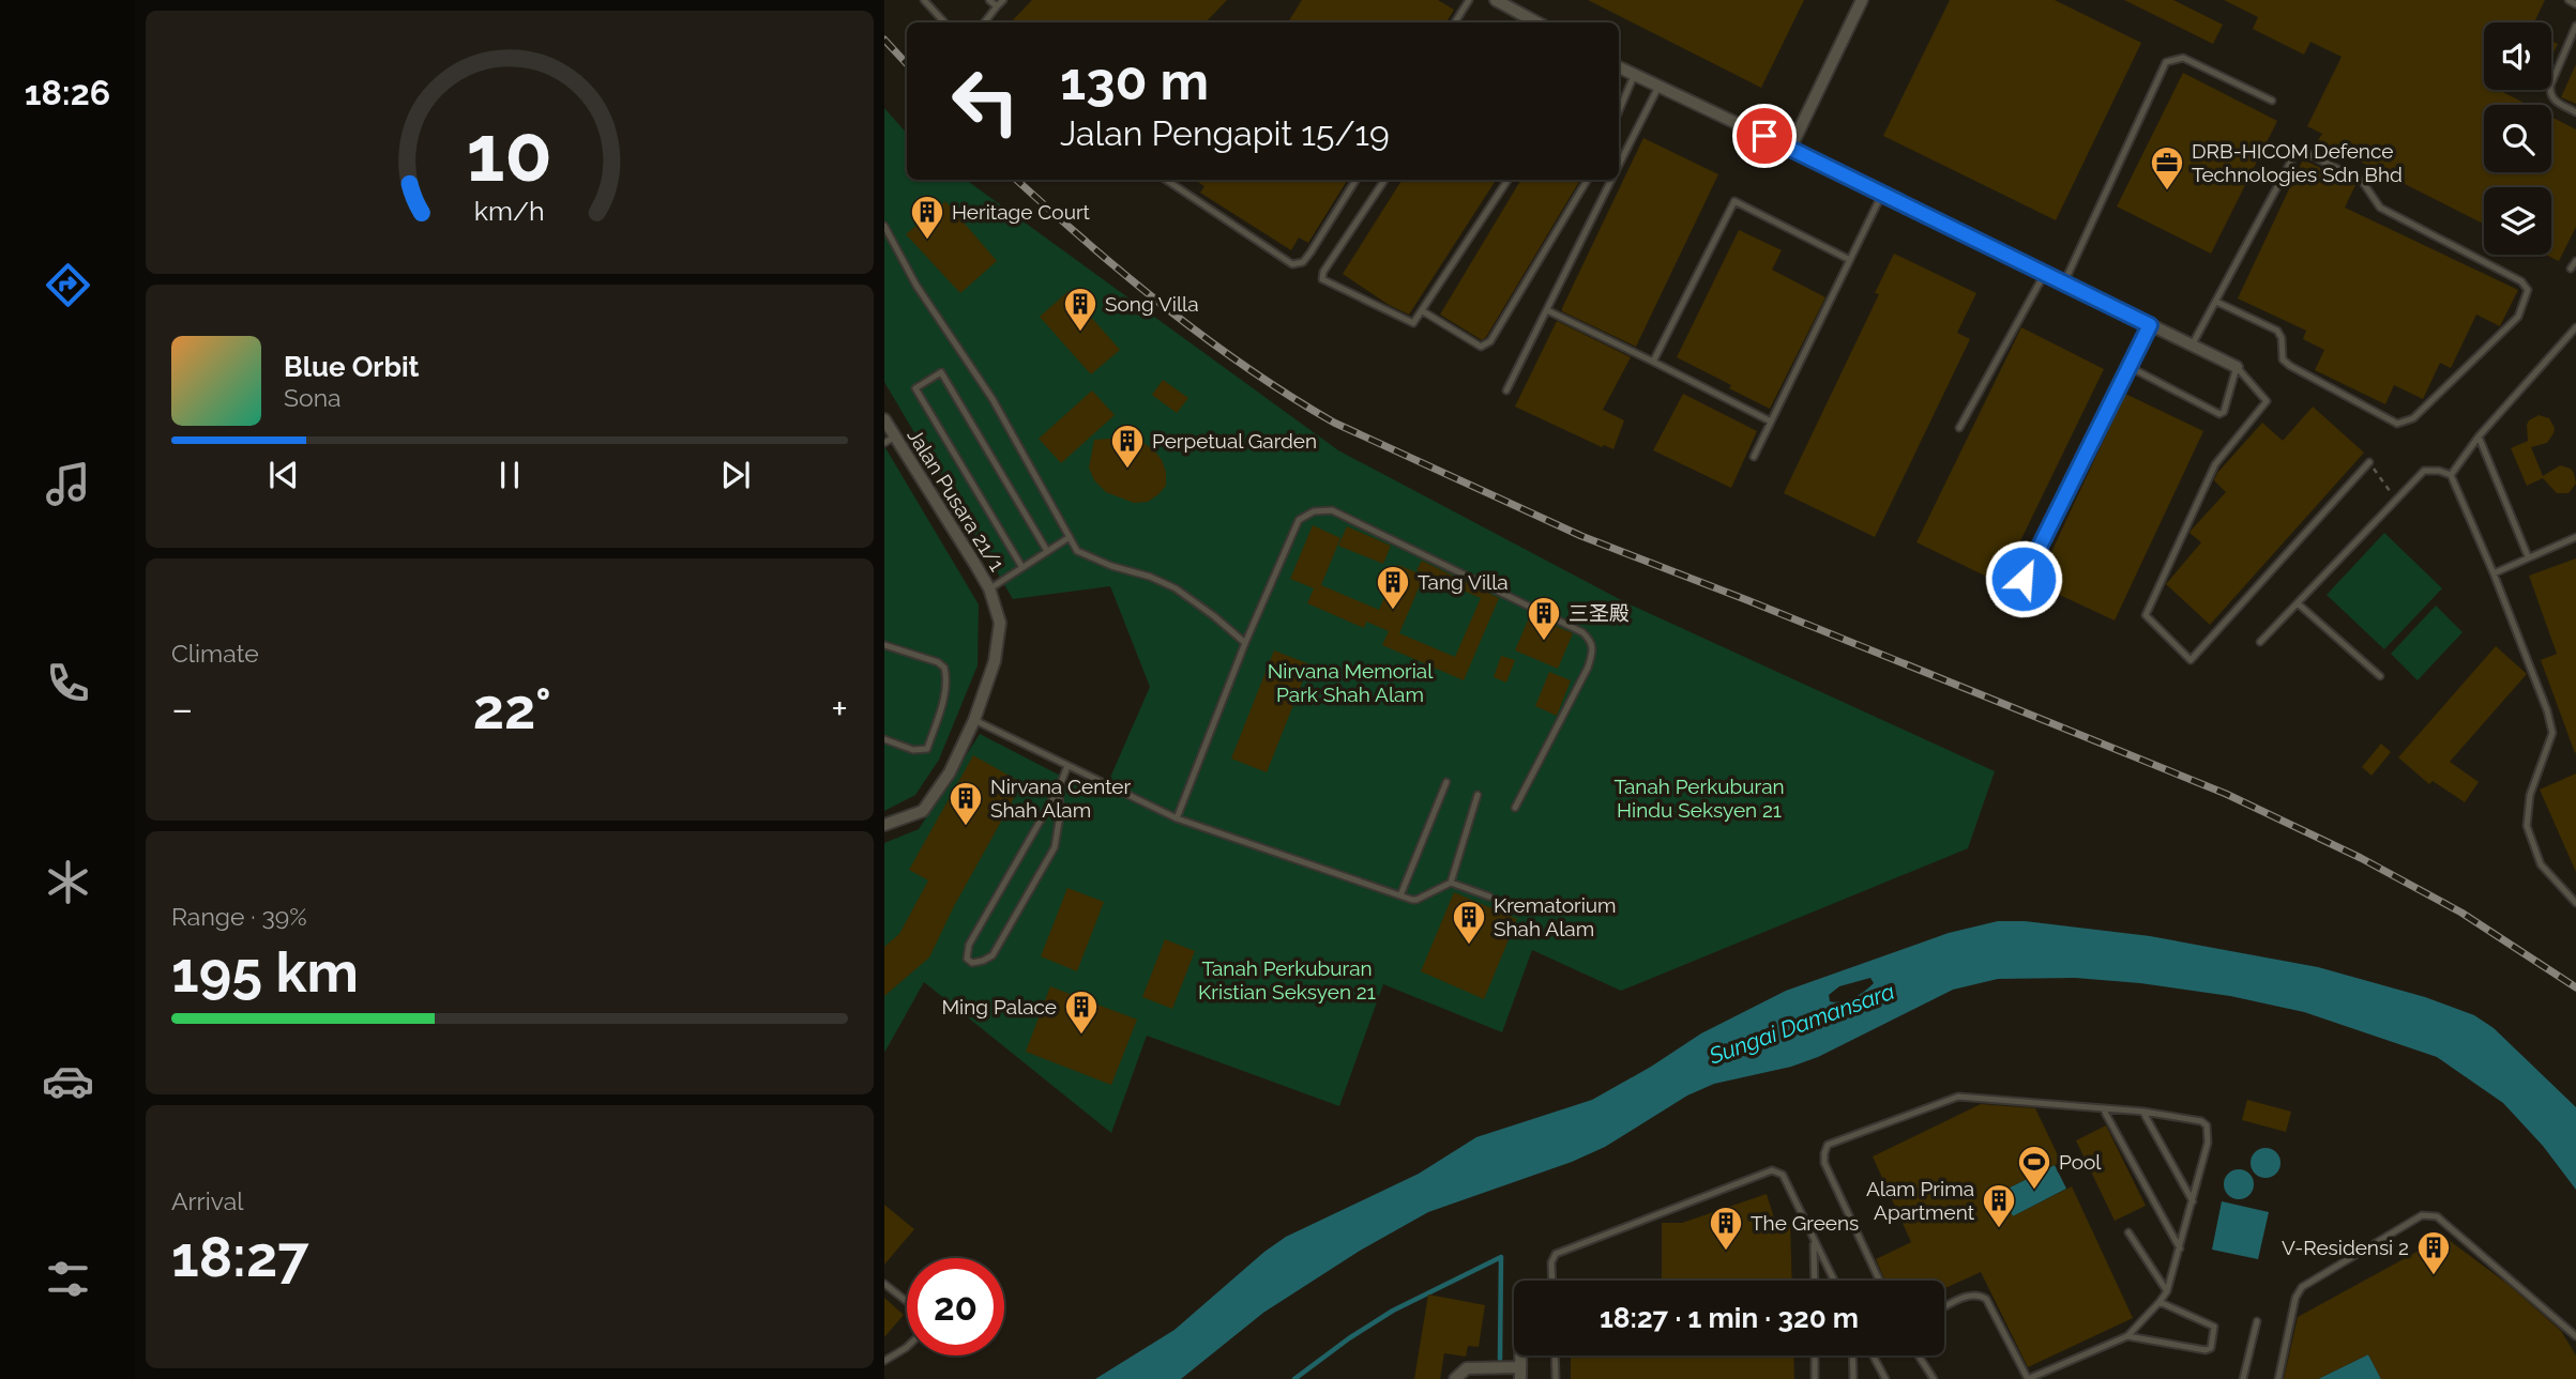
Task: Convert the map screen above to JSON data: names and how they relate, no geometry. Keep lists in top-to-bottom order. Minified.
{"streets":{"street":["Jalan Pusara 21/1"]},"water":["Sungai Damansara"],"parks":["Nirvana Memorial Park Shah Alam","Tanah Perkuburan Hindu Seksyen 21","Tanah Perkuburan Kristian Seksyen 21"],"places":{"office":["DRB-HICOM Defence Technologies Sdn Bhd"],"building":["Heritage Court","Song Villa","Perpetual Garden","Tang Villa","三圣殿","Nirvana Center Shah Alam","Krematorium Shah Alam","Ming Palace","Alam Prima Apartment","The Greens","V-Residensi 2"],"sports":["Pool"]},"page":{"tabs":"18:26","turn":["130 m","Jalan Pengapit 15/19"],"song":["Blue Orbit","Sona"],"tile":["Climate",["Range · 39%","195 km"],["Arrival","18:27"]],"heat":["−","22°","+"],"limit":"20","trip":"18:27 · 1 min · 320 m","gauge":["10","km/h"]}}
